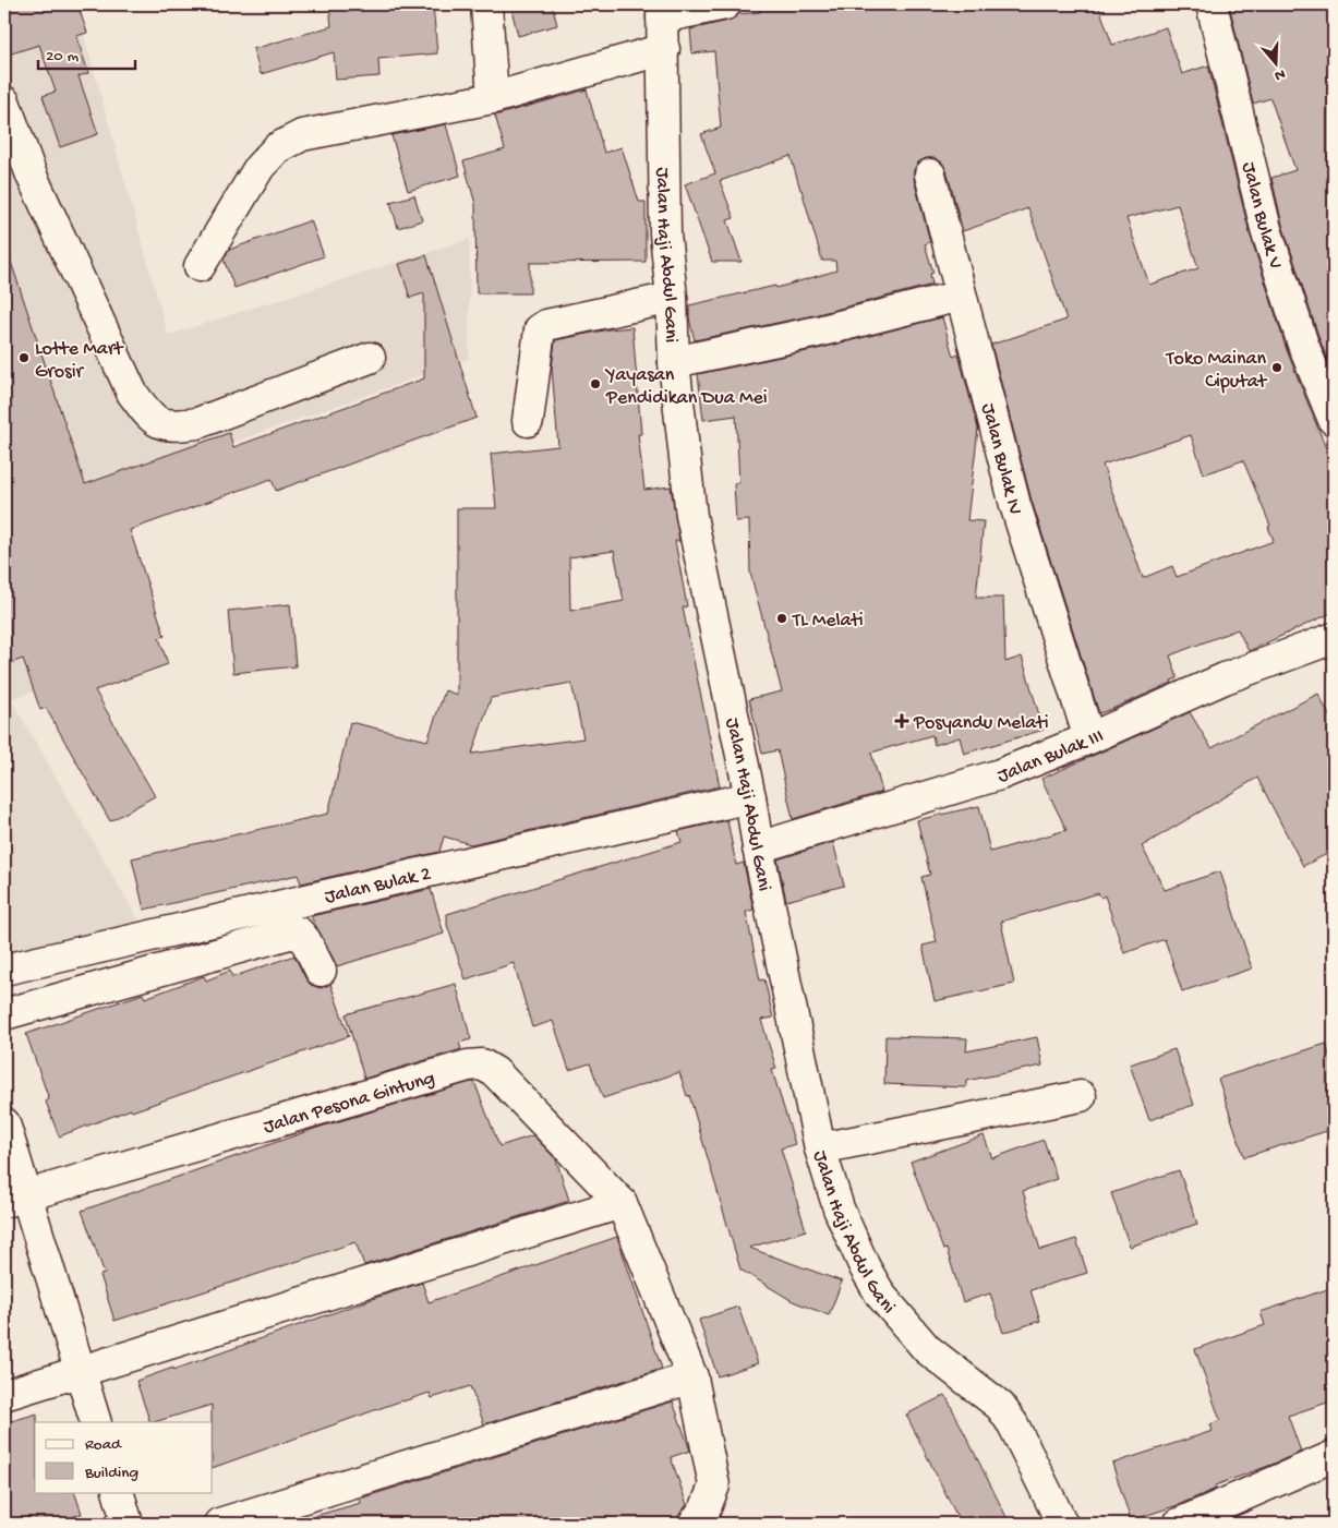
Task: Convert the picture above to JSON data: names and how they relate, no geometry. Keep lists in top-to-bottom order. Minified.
{"streets":{"street":["Jalan Bulak V","Jalan Haji Abdul Gani","Jalan Bulak IV","Jalan Bulak III","Jalan Bulak 2","Jalan Pesona Gintung"]},"crossings":[["Jalan Haji Abdul Gani","Jalan Bulak III"],["Jalan Haji Abdul Gani","Jalan Bulak 2"],["Jalan Bulak IV","Jalan Bulak III"]],"places":{"other":["Lotte Mart Grosir","Toko Mainan Ciputat","Yayasan Pendidikan Dua Mei","TL Melati"],"health":["Posyandu Melati"]},"legend":["Road","Building"],"scale_bar":"20 m","north":"bottom"}
